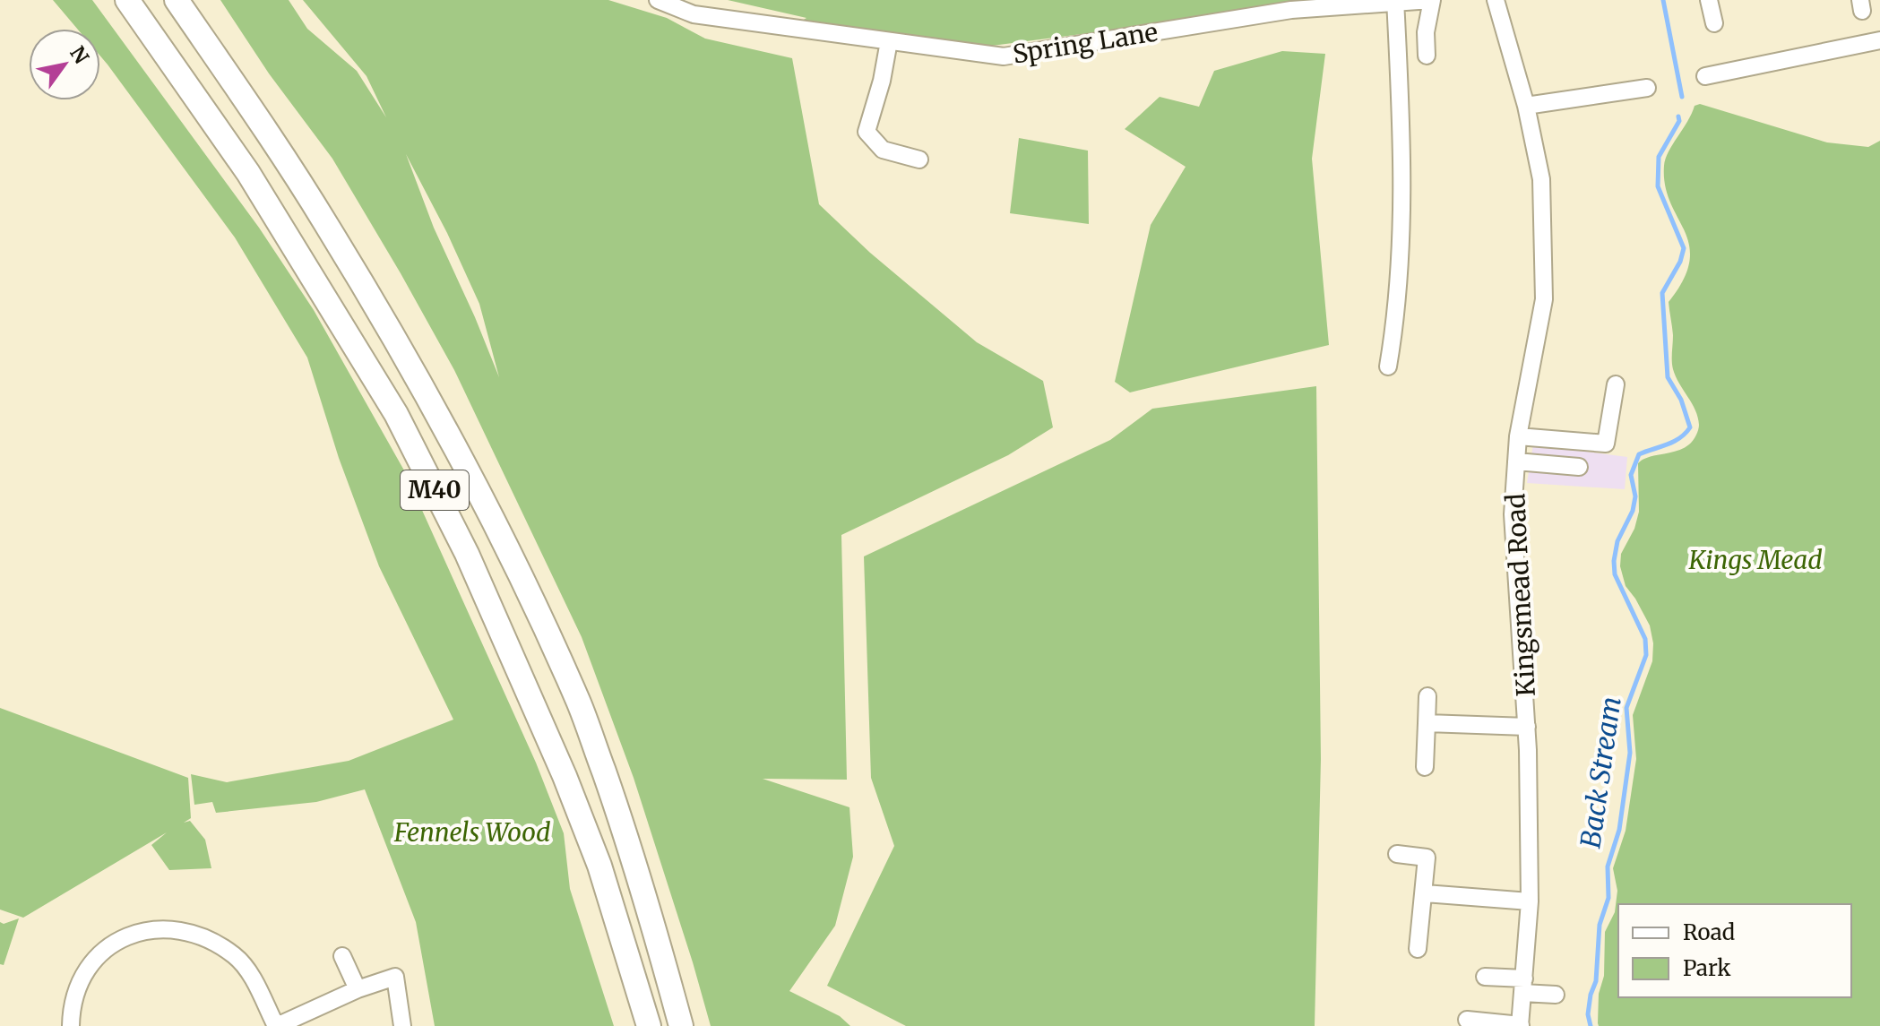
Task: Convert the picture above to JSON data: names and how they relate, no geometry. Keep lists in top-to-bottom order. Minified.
{"streets":{"highway":["M40"],"street":["Spring Lane","Kingsmead Road"]},"water":["Back Stream"],"parks":["Kings Mead","Fennels Wood"],"legend":["Road","Park"],"north":"top right"}
